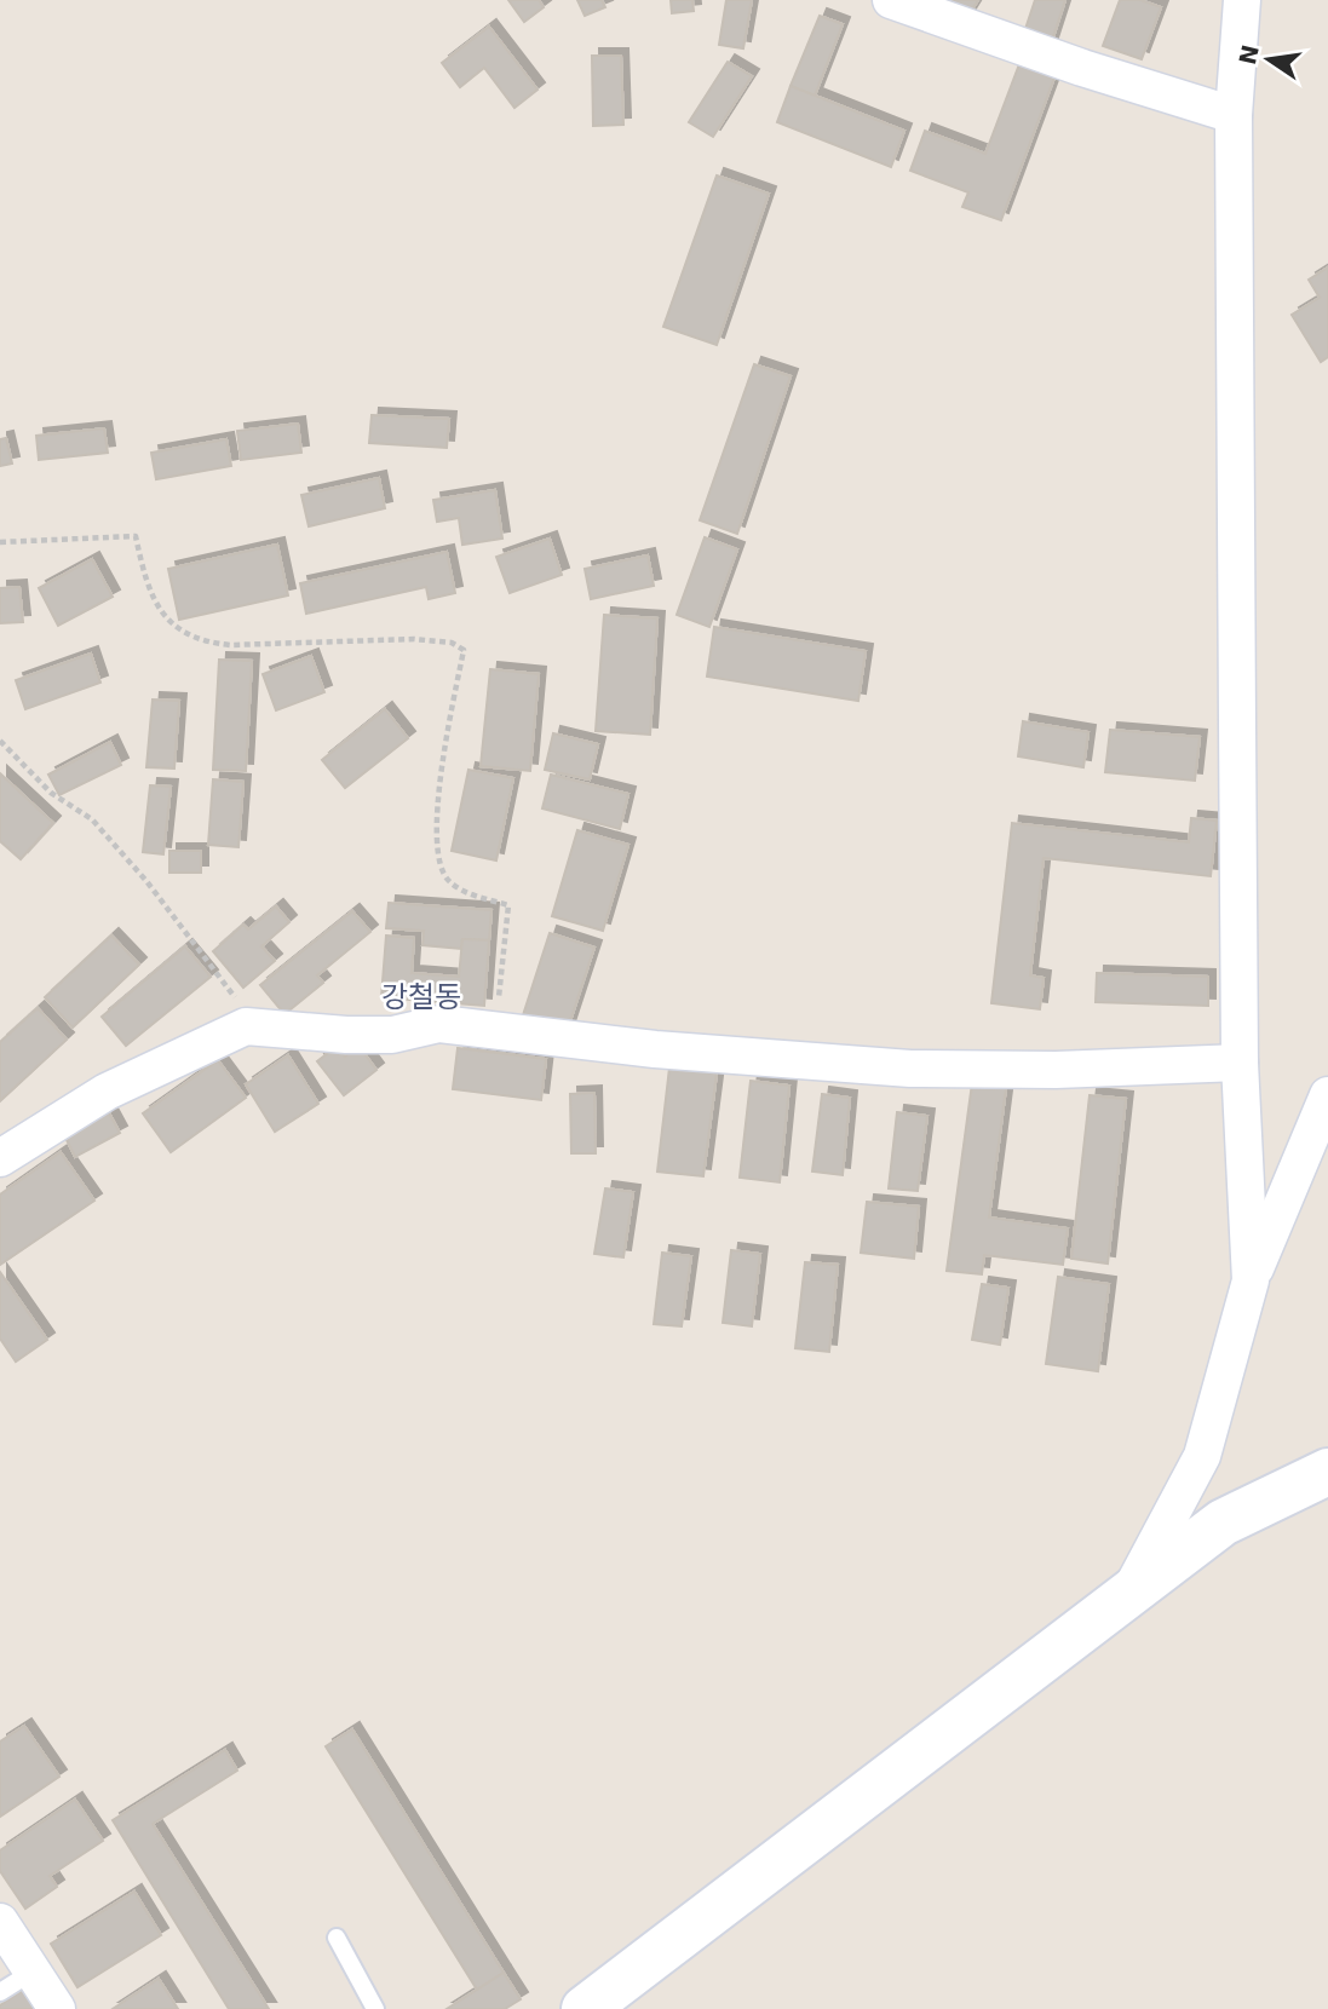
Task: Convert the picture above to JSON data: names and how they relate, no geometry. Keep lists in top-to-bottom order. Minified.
{"districts":["강철동"],"north":"left"}
